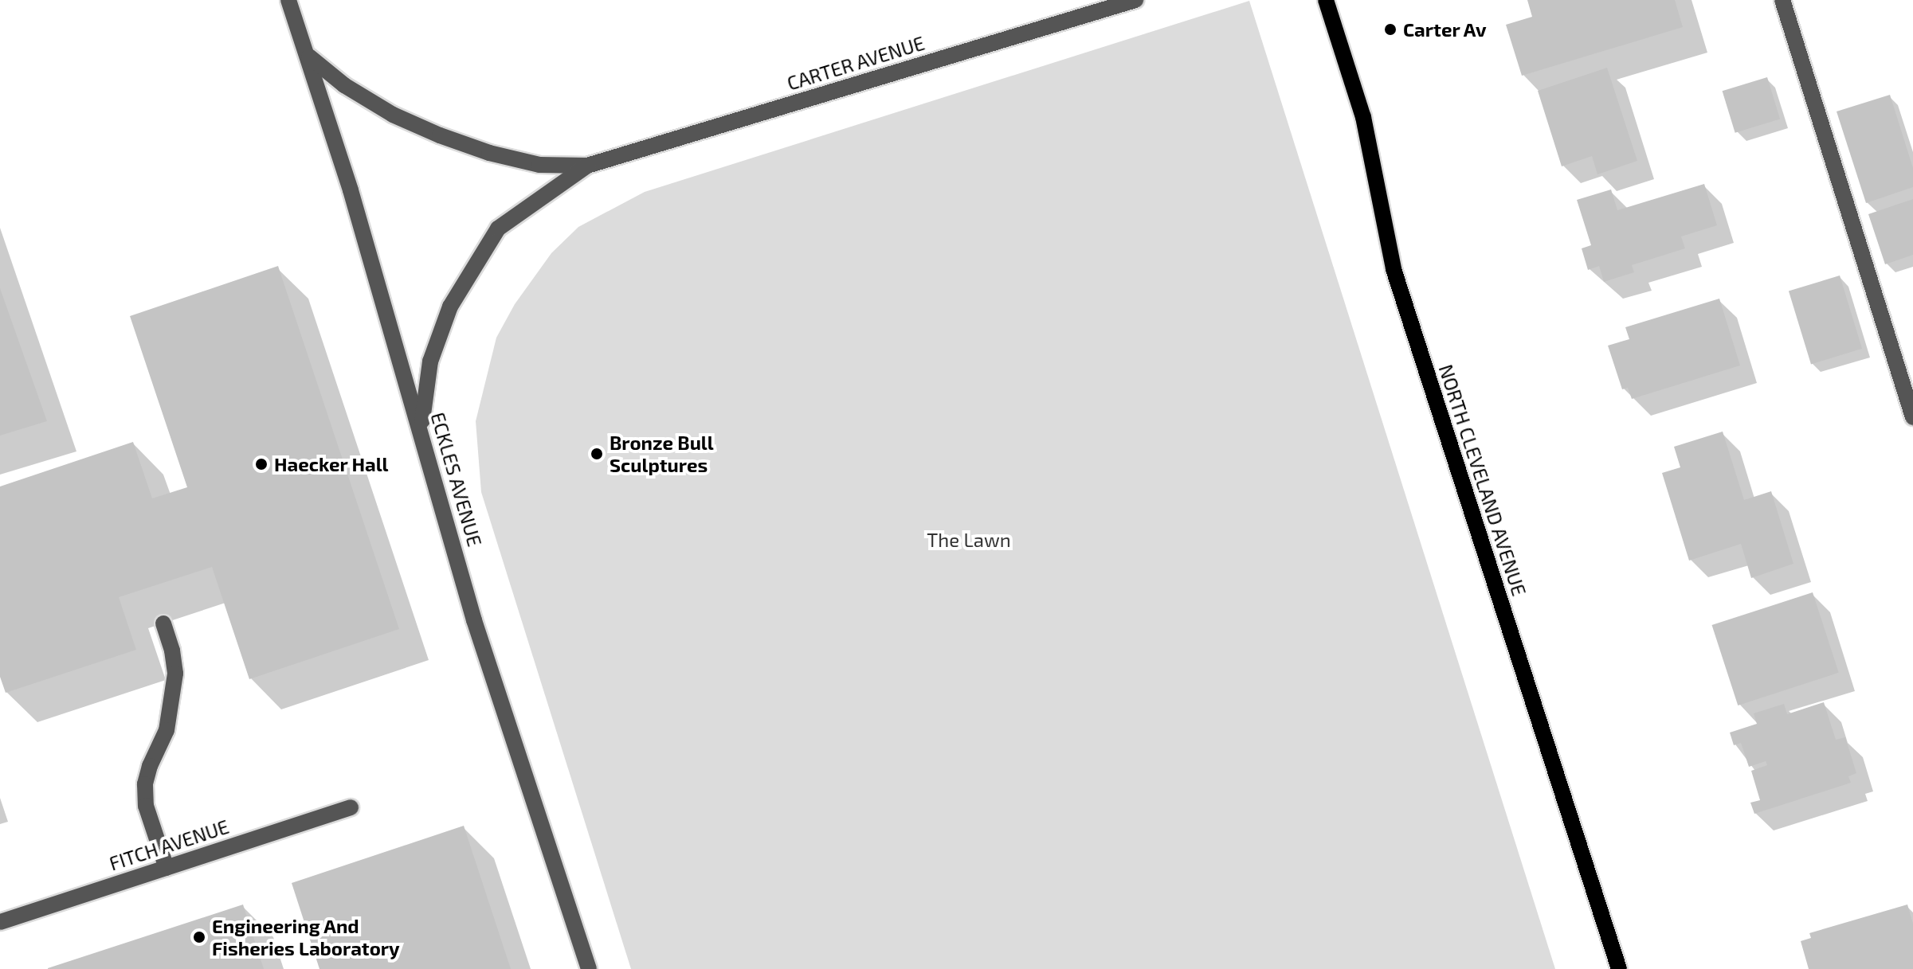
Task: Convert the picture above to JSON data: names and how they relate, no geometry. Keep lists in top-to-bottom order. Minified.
{"streets":{"main road":["NORTH CLEVELAND AVENUE"],"street":["CARTER AVENUE","ECKLES AVENUE","FITCH AVENUE"]},"crossings":[["CARTER AVENUE","ECKLES AVENUE"]],"parks":["The Lawn"],"places":["Carter Av","Bronze Bull Sculptures","Haecker Hall","Engineering And Fisheries Laboratory"]}
